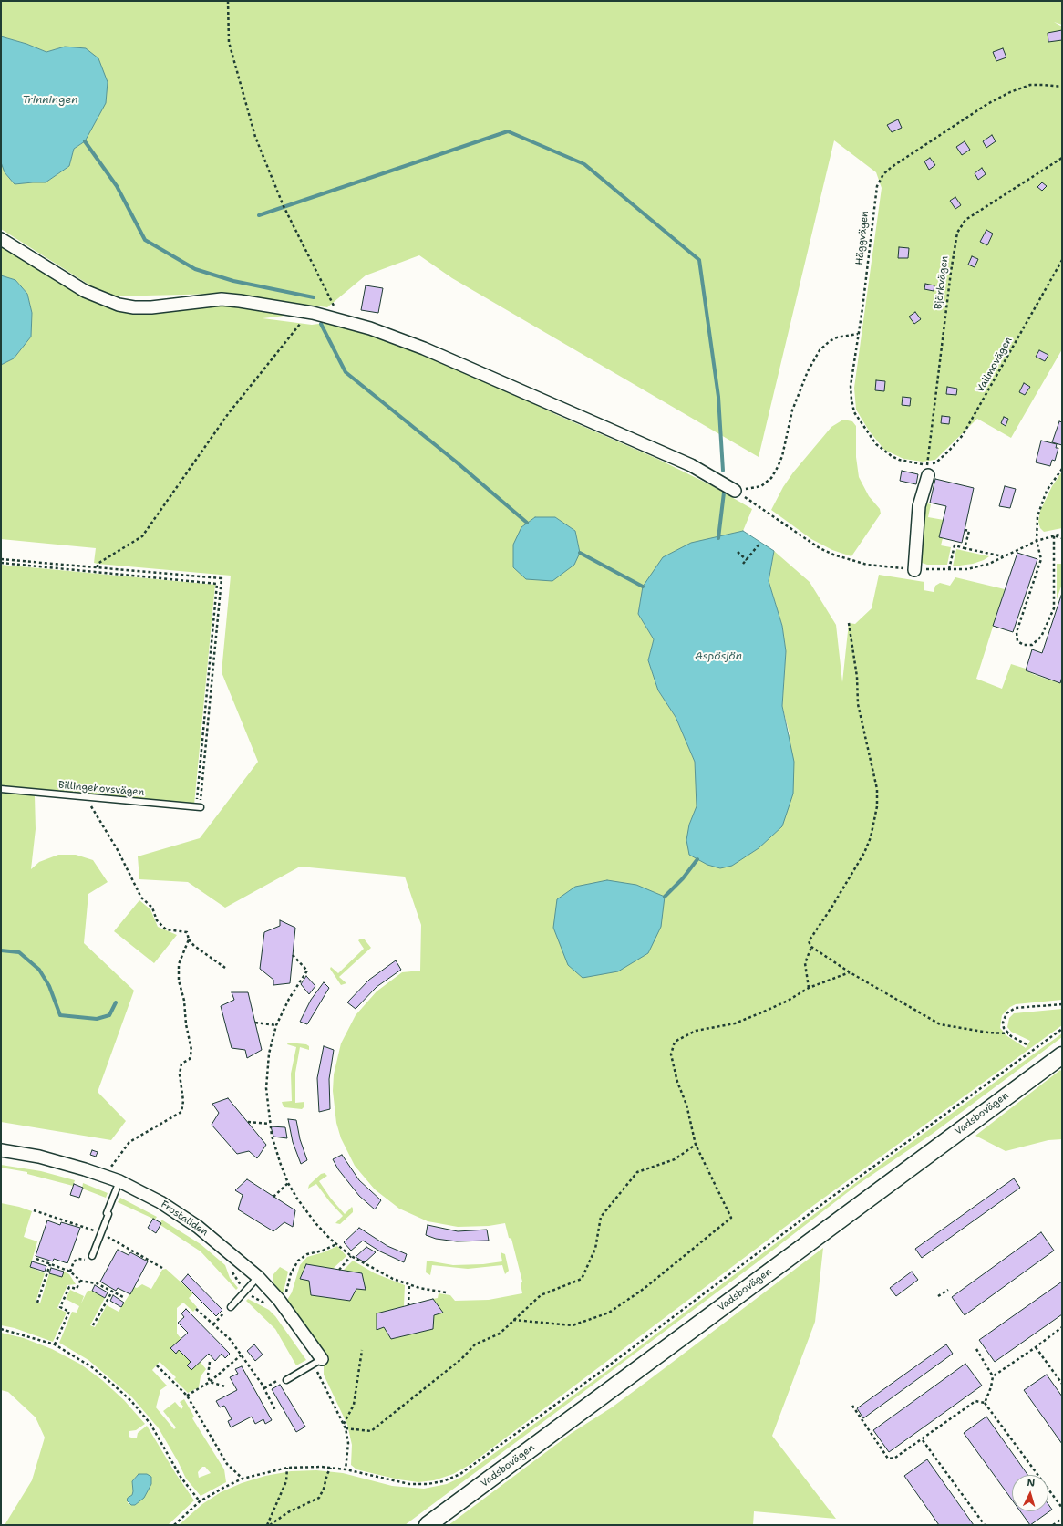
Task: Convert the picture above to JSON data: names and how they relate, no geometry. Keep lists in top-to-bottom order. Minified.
{"streets":{"main road":["Vadsbovägen"],"street":["Frostaliden"],"lane":["Billingehovsvägen"],"path":["Häggvägen","Björkvägen","Vallmovägen"]},"crossings":[["Häggvägen","Björkvägen"],["Häggvägen","Vallmovägen"],["Björkvägen","Vallmovägen"]],"water":["Trinningen","Aspösjön"],"north":"top"}
